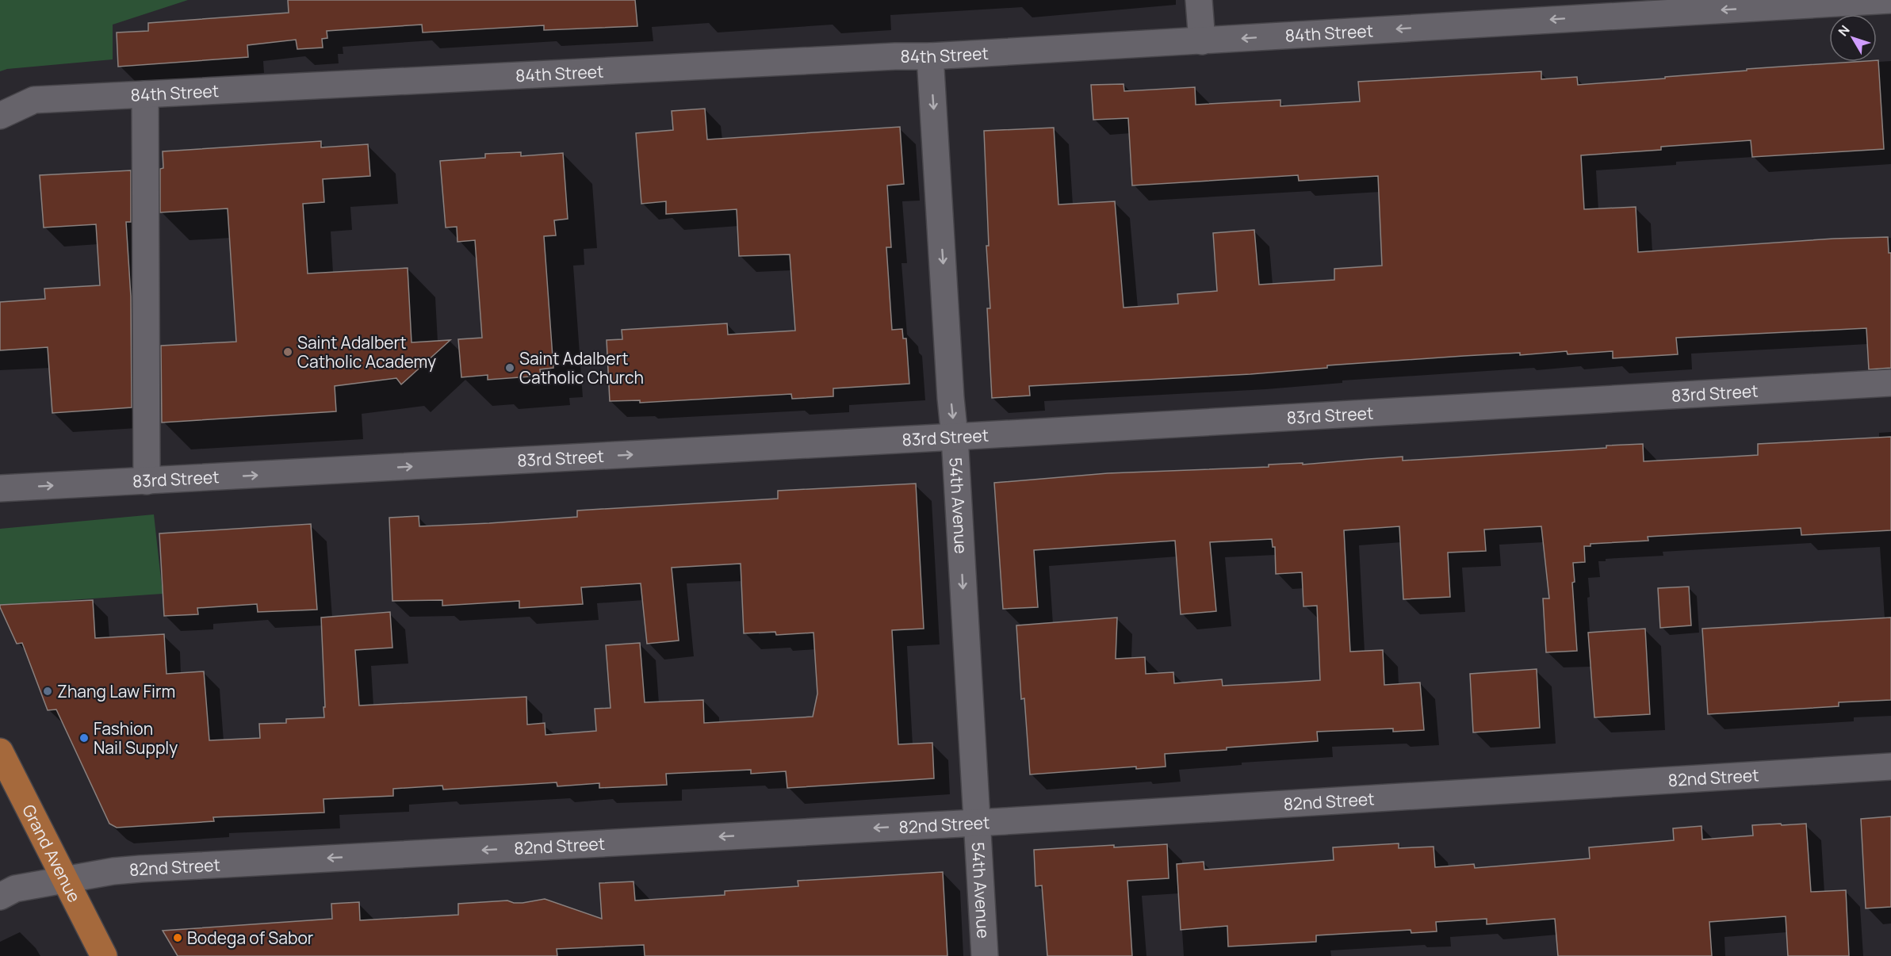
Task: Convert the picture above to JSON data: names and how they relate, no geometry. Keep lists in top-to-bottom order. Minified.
{"streets":{"main road":["Grand Avenue"],"street":["84th Street","83rd Street","54th Avenue","82nd Street"]},"crossings":[["84th Street","54th Avenue"],["83rd Street","54th Avenue"],["54th Avenue","82nd Street"],["82nd Street","Grand Avenue"]],"one_way":["84th Street","83rd Street","54th Avenue","82nd Street"],"places":["Saint Adalbert Catholic Academy","Saint Adalbert Catholic Church","Zhang Law Firm","Fashion Nail Supply","Bodega of Sabor"],"north":"top left"}
